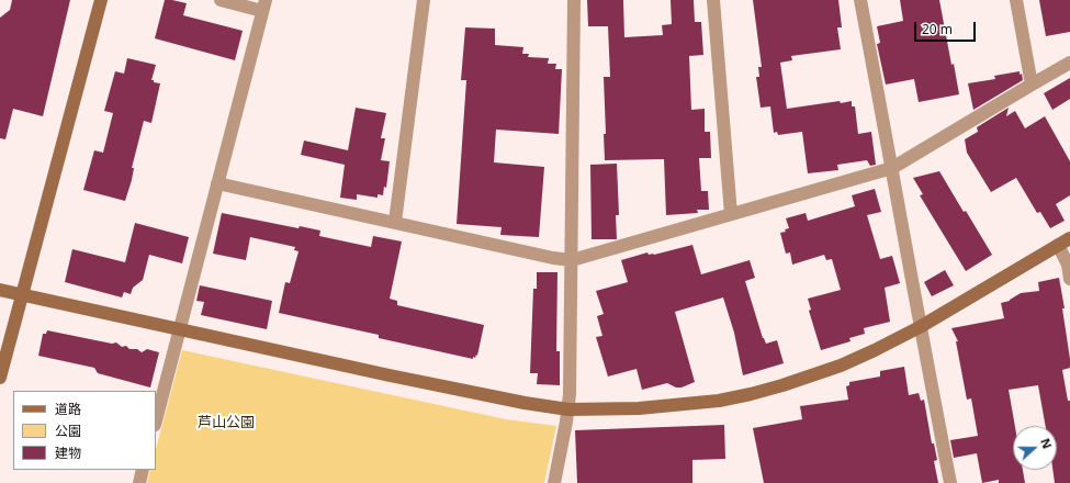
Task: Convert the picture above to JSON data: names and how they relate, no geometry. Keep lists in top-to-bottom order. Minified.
{"parks":["芦山公園"],"legend":["道路","公園","建物"],"scale_bar":"20 m","north":"right"}
